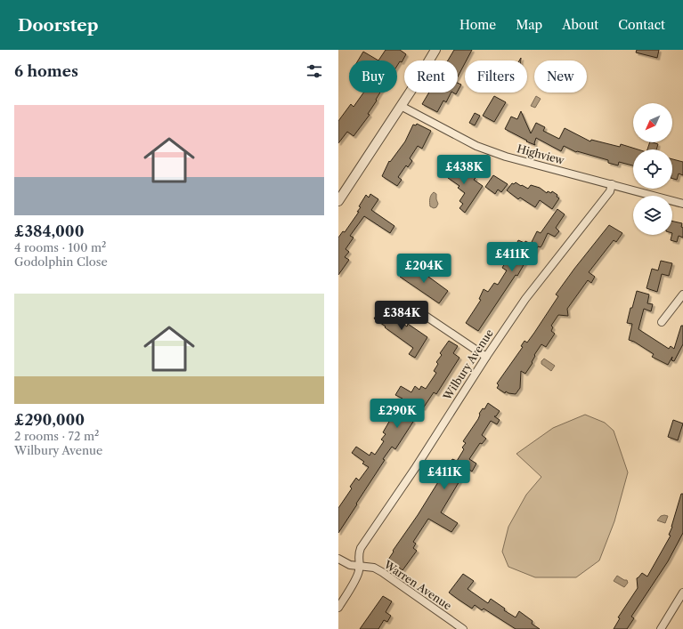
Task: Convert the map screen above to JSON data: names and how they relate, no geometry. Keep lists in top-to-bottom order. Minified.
{"streets":{"street":["Highview","Wilbury Avenue","Warren Avenue"]},"crossings":[["Highview","Wilbury Avenue"],["Wilbury Avenue","Warren Avenue"]],"north":"bottom left","page":{"header":"Doorstep","nav":["Home","Map","About","Contact"],"heading":"6 homes","chip":["Buy","Rent","Filters","New"],"list":[{"name":"£384,000","note":"4 rooms · 100 m² · Godolphin Close"},{"name":"£290,000","note":"2 rooms · 72 m² · Wilbury Avenue"}],"price":["£438K","£411K","£204K","£384K","£290K","£411K"]}}
